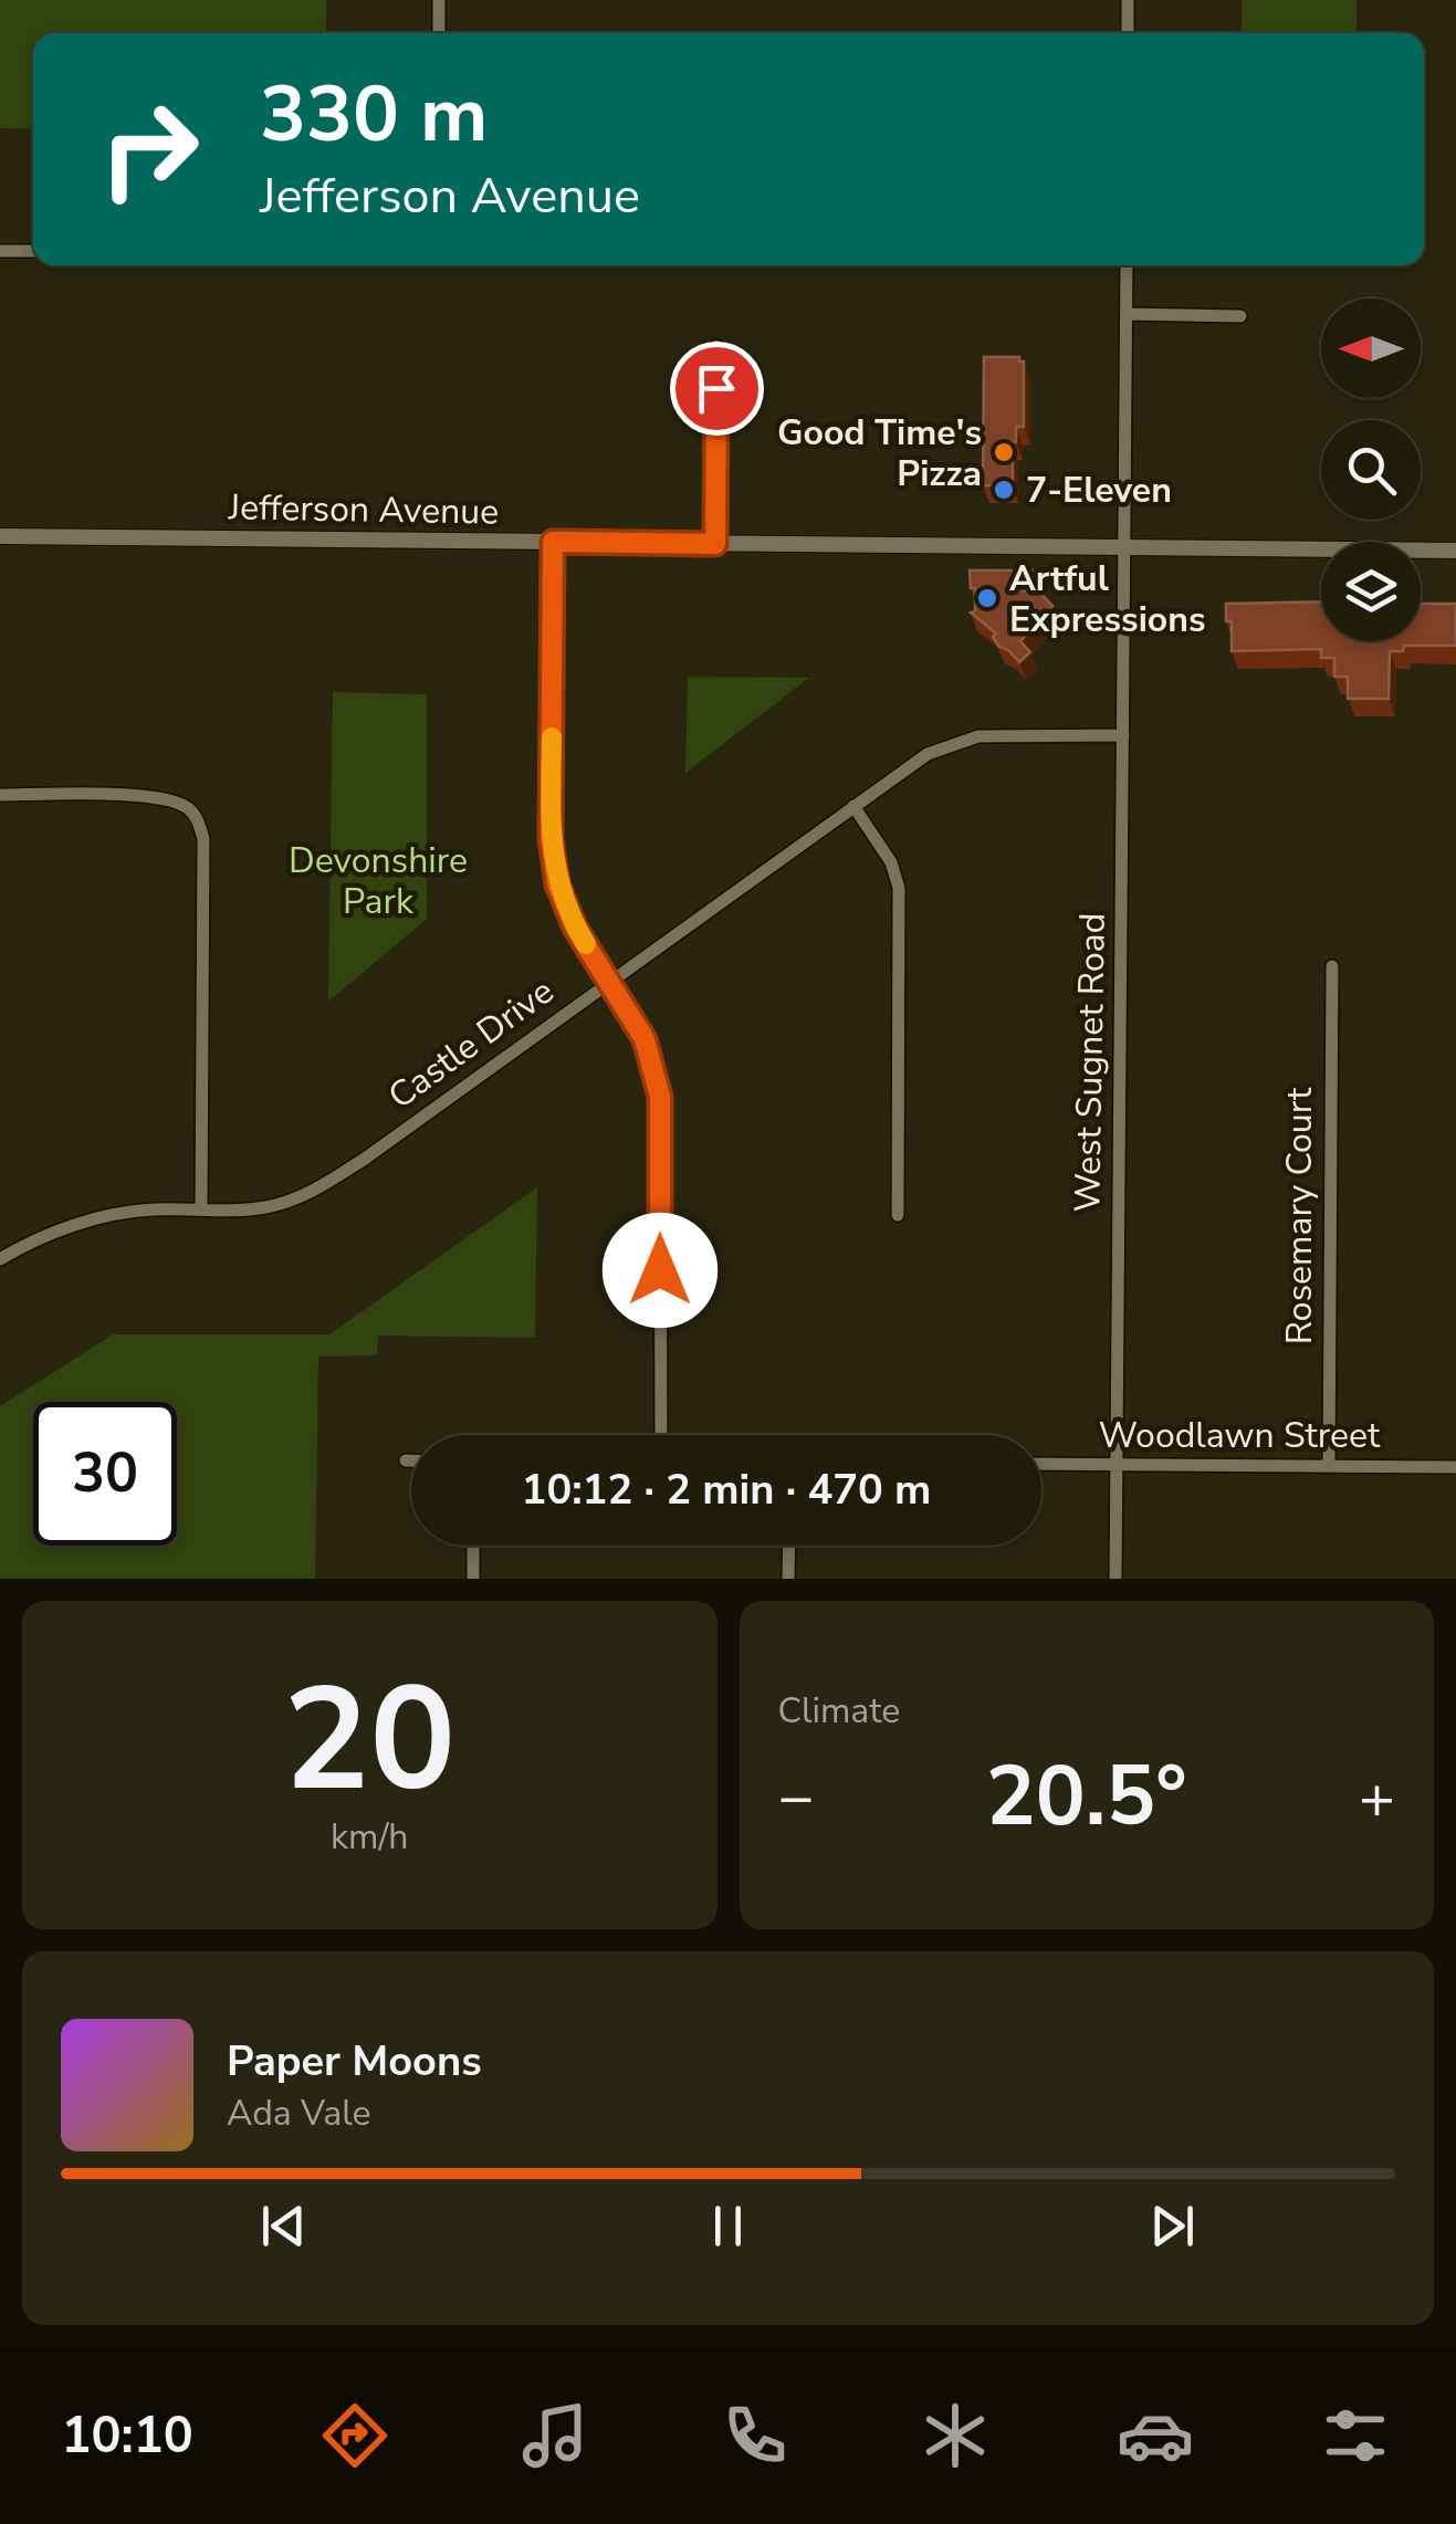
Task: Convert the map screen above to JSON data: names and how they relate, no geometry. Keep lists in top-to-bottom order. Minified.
{"streets":{"street":["Jefferson Avenue","Castle Drive","West Sugnet Road","Rosemary Court","Woodlawn Street"]},"crossings":[["Jefferson Avenue","West Sugnet Road"],["Castle Drive","West Sugnet Road"],["West Sugnet Road","Woodlawn Street"],["Rosemary Court","Woodlawn Street"]],"parks":["Devonshire Park"],"places":["Good Time's Pizza","7-Eleven","Artful Expressions"],"north":"left","page":{"turn":["330 m","Jefferson Avenue"],"limit":"30","trip":"10:12 · 2 min · 470 m","tile":[["20","km/h"],"Climate"],"heat":["−","20.5°","+"],"song":["Paper Moons","Ada Vale"],"tabs":"10:10"}}
